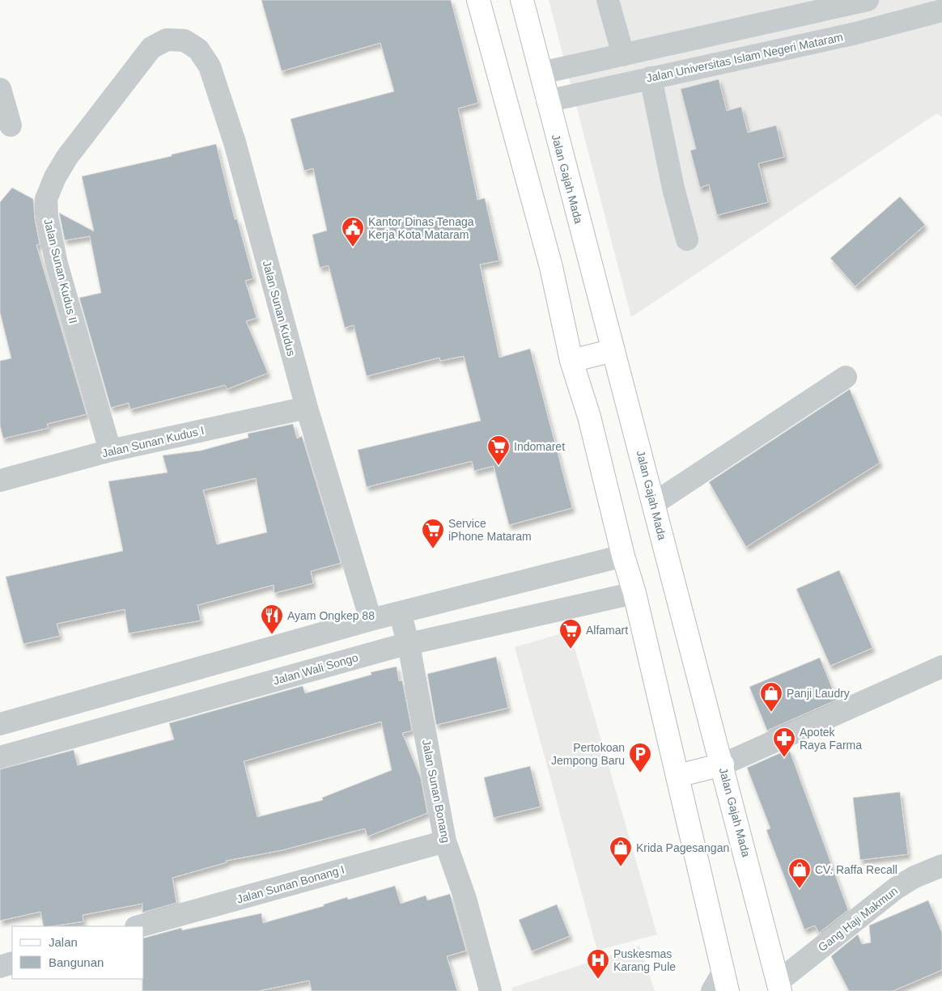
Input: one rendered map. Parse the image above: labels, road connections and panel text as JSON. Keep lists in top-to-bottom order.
{
  "streets": {
    "main road": ["Jalan Gajah Mada"],
    "street": [
      "Jalan Universitas Islam Negeri Mataram",
      "Jalan Sunan Kudus II",
      "Jalan Sunan Kudus",
      "Jalan Sunan Kudus I",
      "Jalan Wali Songo",
      "Jalan Sunan Bonang",
      "Jalan Sunan Bonang I",
      "Gang Haji Makmun"
    ]
  },
  "crossings": [
    ["Jalan Universitas Islam Negeri Mataram", "Jalan Gajah Mada"],
    ["Jalan Gajah Mada", "Gang Haji Makmun"],
    ["Jalan Sunan Kudus II", "Jalan Sunan Kudus"],
    ["Jalan Sunan Kudus II", "Jalan Sunan Kudus I"],
    ["Jalan Sunan Kudus", "Jalan Sunan Kudus I"],
    ["Jalan Wali Songo", "Jalan Sunan Bonang"],
    ["Jalan Sunan Bonang", "Jalan Sunan Bonang I"]
  ],
  "places": {
    "public building": ["Kantor Dinas Tenaga Kerja Kota Mataram"],
    "supermarket": ["Indomaret", "Service iPhone Mataram", "Alfamart"],
    "restaurant": ["Ayam Ongkep 88"],
    "shop": ["Panji Laudry", "Krida Pagesangan", "CV. Raffa Recall"],
    "pharmacy": ["Apotek Raya Farma"],
    "parking": ["Pertokoan Jempong Baru"],
    "hospital": ["Puskesmas Karang Pule"]
  },
  "legend": ["Jalan", "Bangunan"]
}
